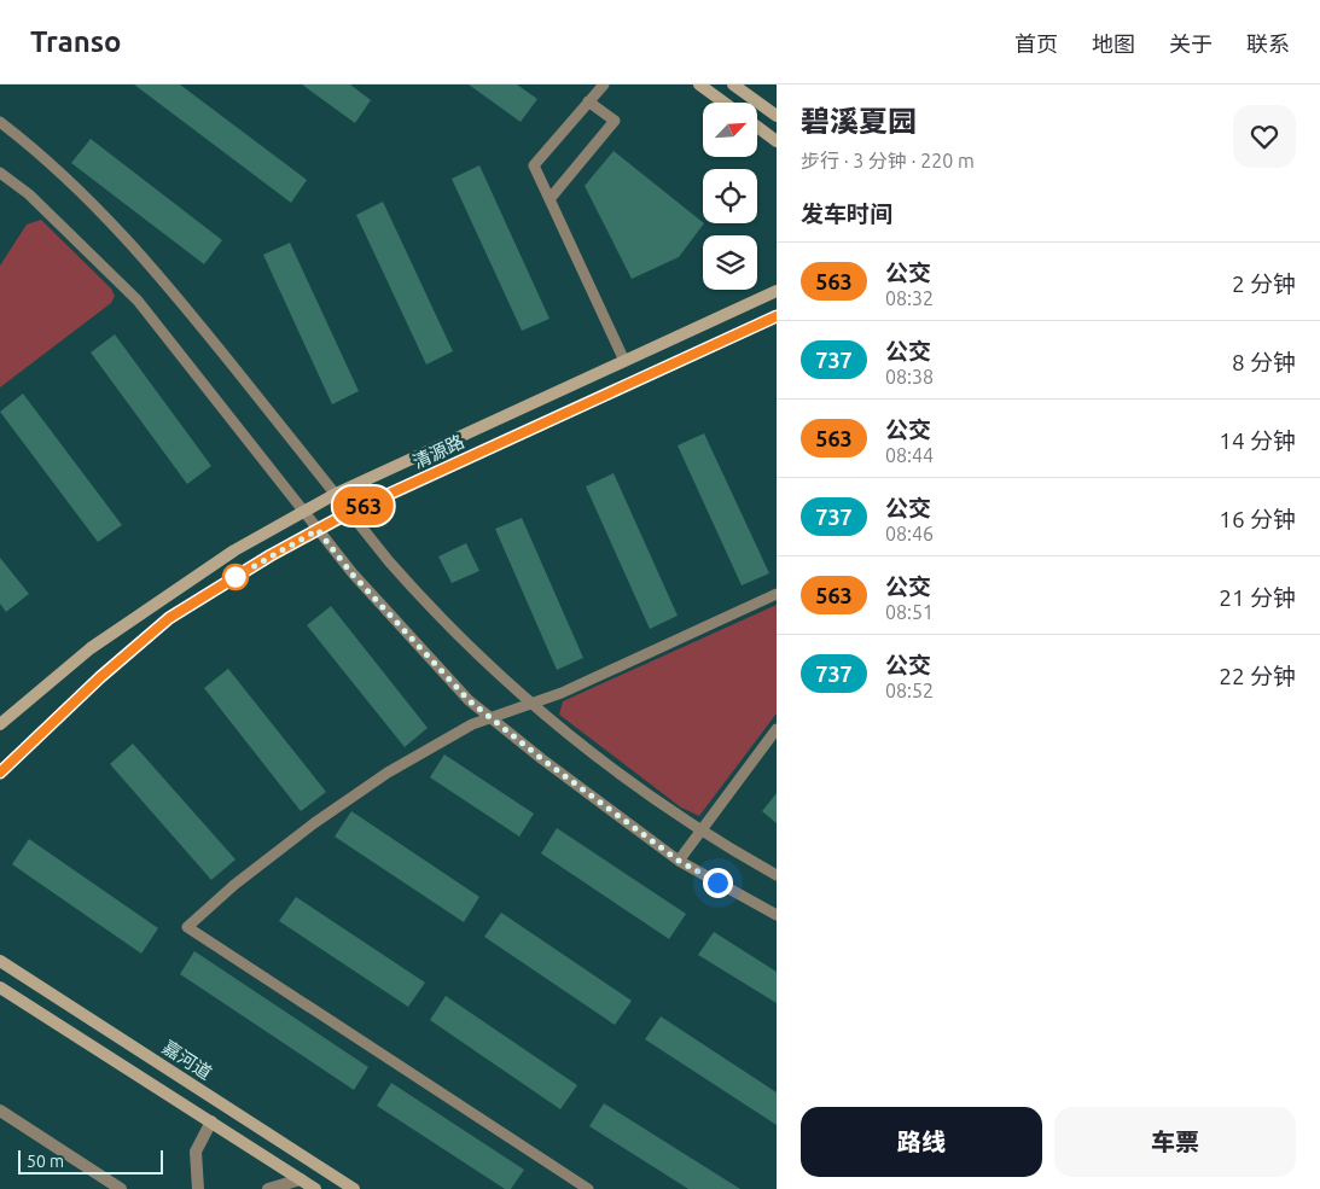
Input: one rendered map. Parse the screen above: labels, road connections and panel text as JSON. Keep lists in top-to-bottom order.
{
  "streets": {
    "street": ["清源路", "嘉河道"]
  },
  "lines": ["bus line 563"],
  "scale_bar": "50 m",
  "north": "top right",
  "page": {
    "header": "Transo",
    "nav": [
      "首页",
      "地图",
      "关于",
      "联系"
    ],
    "on_map": "563",
    "heading": [
      ["碧溪夏园", "步行 · 3 分钟 · 220 m"],
      "发车时间"
    ],
    "list": [
      {
        "mark": "563",
        "name": "公交",
        "note": "08:32",
        "value": "2 分钟"
      },
      {
        "mark": "737",
        "name": "公交",
        "note": "08:38",
        "value": "8 分钟"
      },
      {
        "mark": "563",
        "name": "公交",
        "note": "08:44",
        "value": "14 分钟"
      },
      {
        "mark": "737",
        "name": "公交",
        "note": "08:46",
        "value": "16 分钟"
      },
      {
        "mark": "563",
        "name": "公交",
        "note": "08:51",
        "value": "21 分钟"
      },
      {
        "mark": "737",
        "name": "公交",
        "note": "08:52",
        "value": "22 分钟"
      }
    ],
    "buttons": ["路线", "车票"],
    "scale": "50 m"
  }
}
